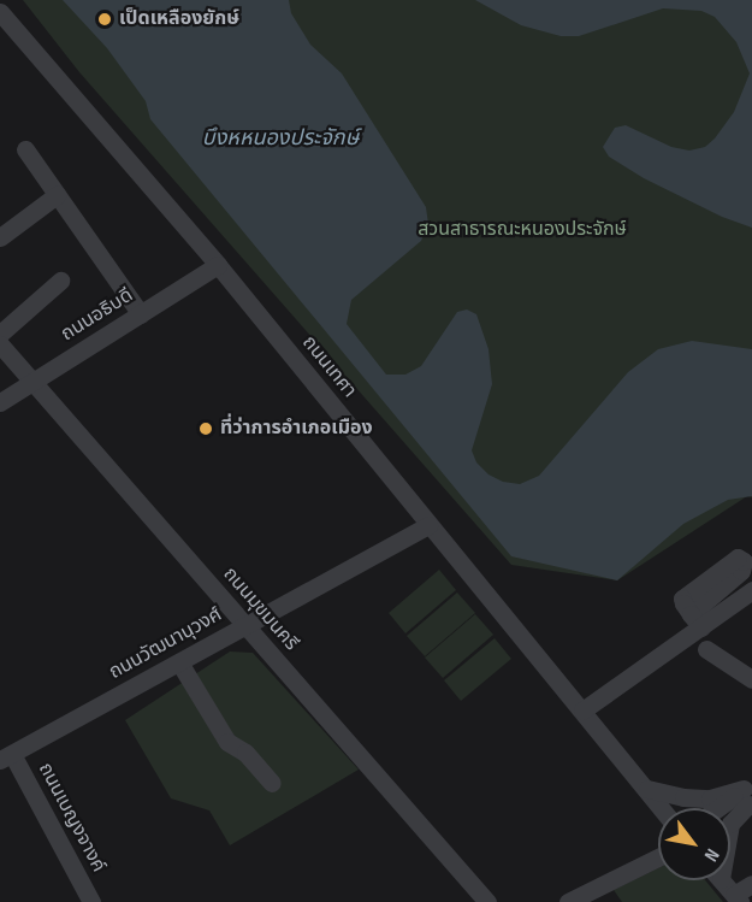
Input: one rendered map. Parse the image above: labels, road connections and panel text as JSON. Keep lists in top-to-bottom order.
{
  "streets": {
    "street": [
      "ถนนอธิบดี",
      "ถนนเทศา",
      "ถนนมุขมนครี",
      "ถนนวัฒนานุวงศ์",
      "ถนนเบญงจางค์"
    ]
  },
  "crossings": [
    ["ถนนอธิบดี", "ถนนเทศา"],
    ["ถนนอธิบดี", "ถนนมุขมนครี"],
    ["ถนนเทศา", "ถนนวัฒนานุวงศ์"],
    ["ถนนมุขมนครี", "ถนนวัฒนานุวงศ์"],
    ["ถนนวัฒนานุวงศ์", "ถนนเบญงจางค์"]
  ],
  "water": ["บึงหหนองประจักษ์"],
  "parks": ["สวนสาธารณะหนองประจักษ์"],
  "places": ["เป็ดเหลืองยักษ์", "ที่ว่าการอำเภอเมือง"],
  "north": "bottom right"
}
